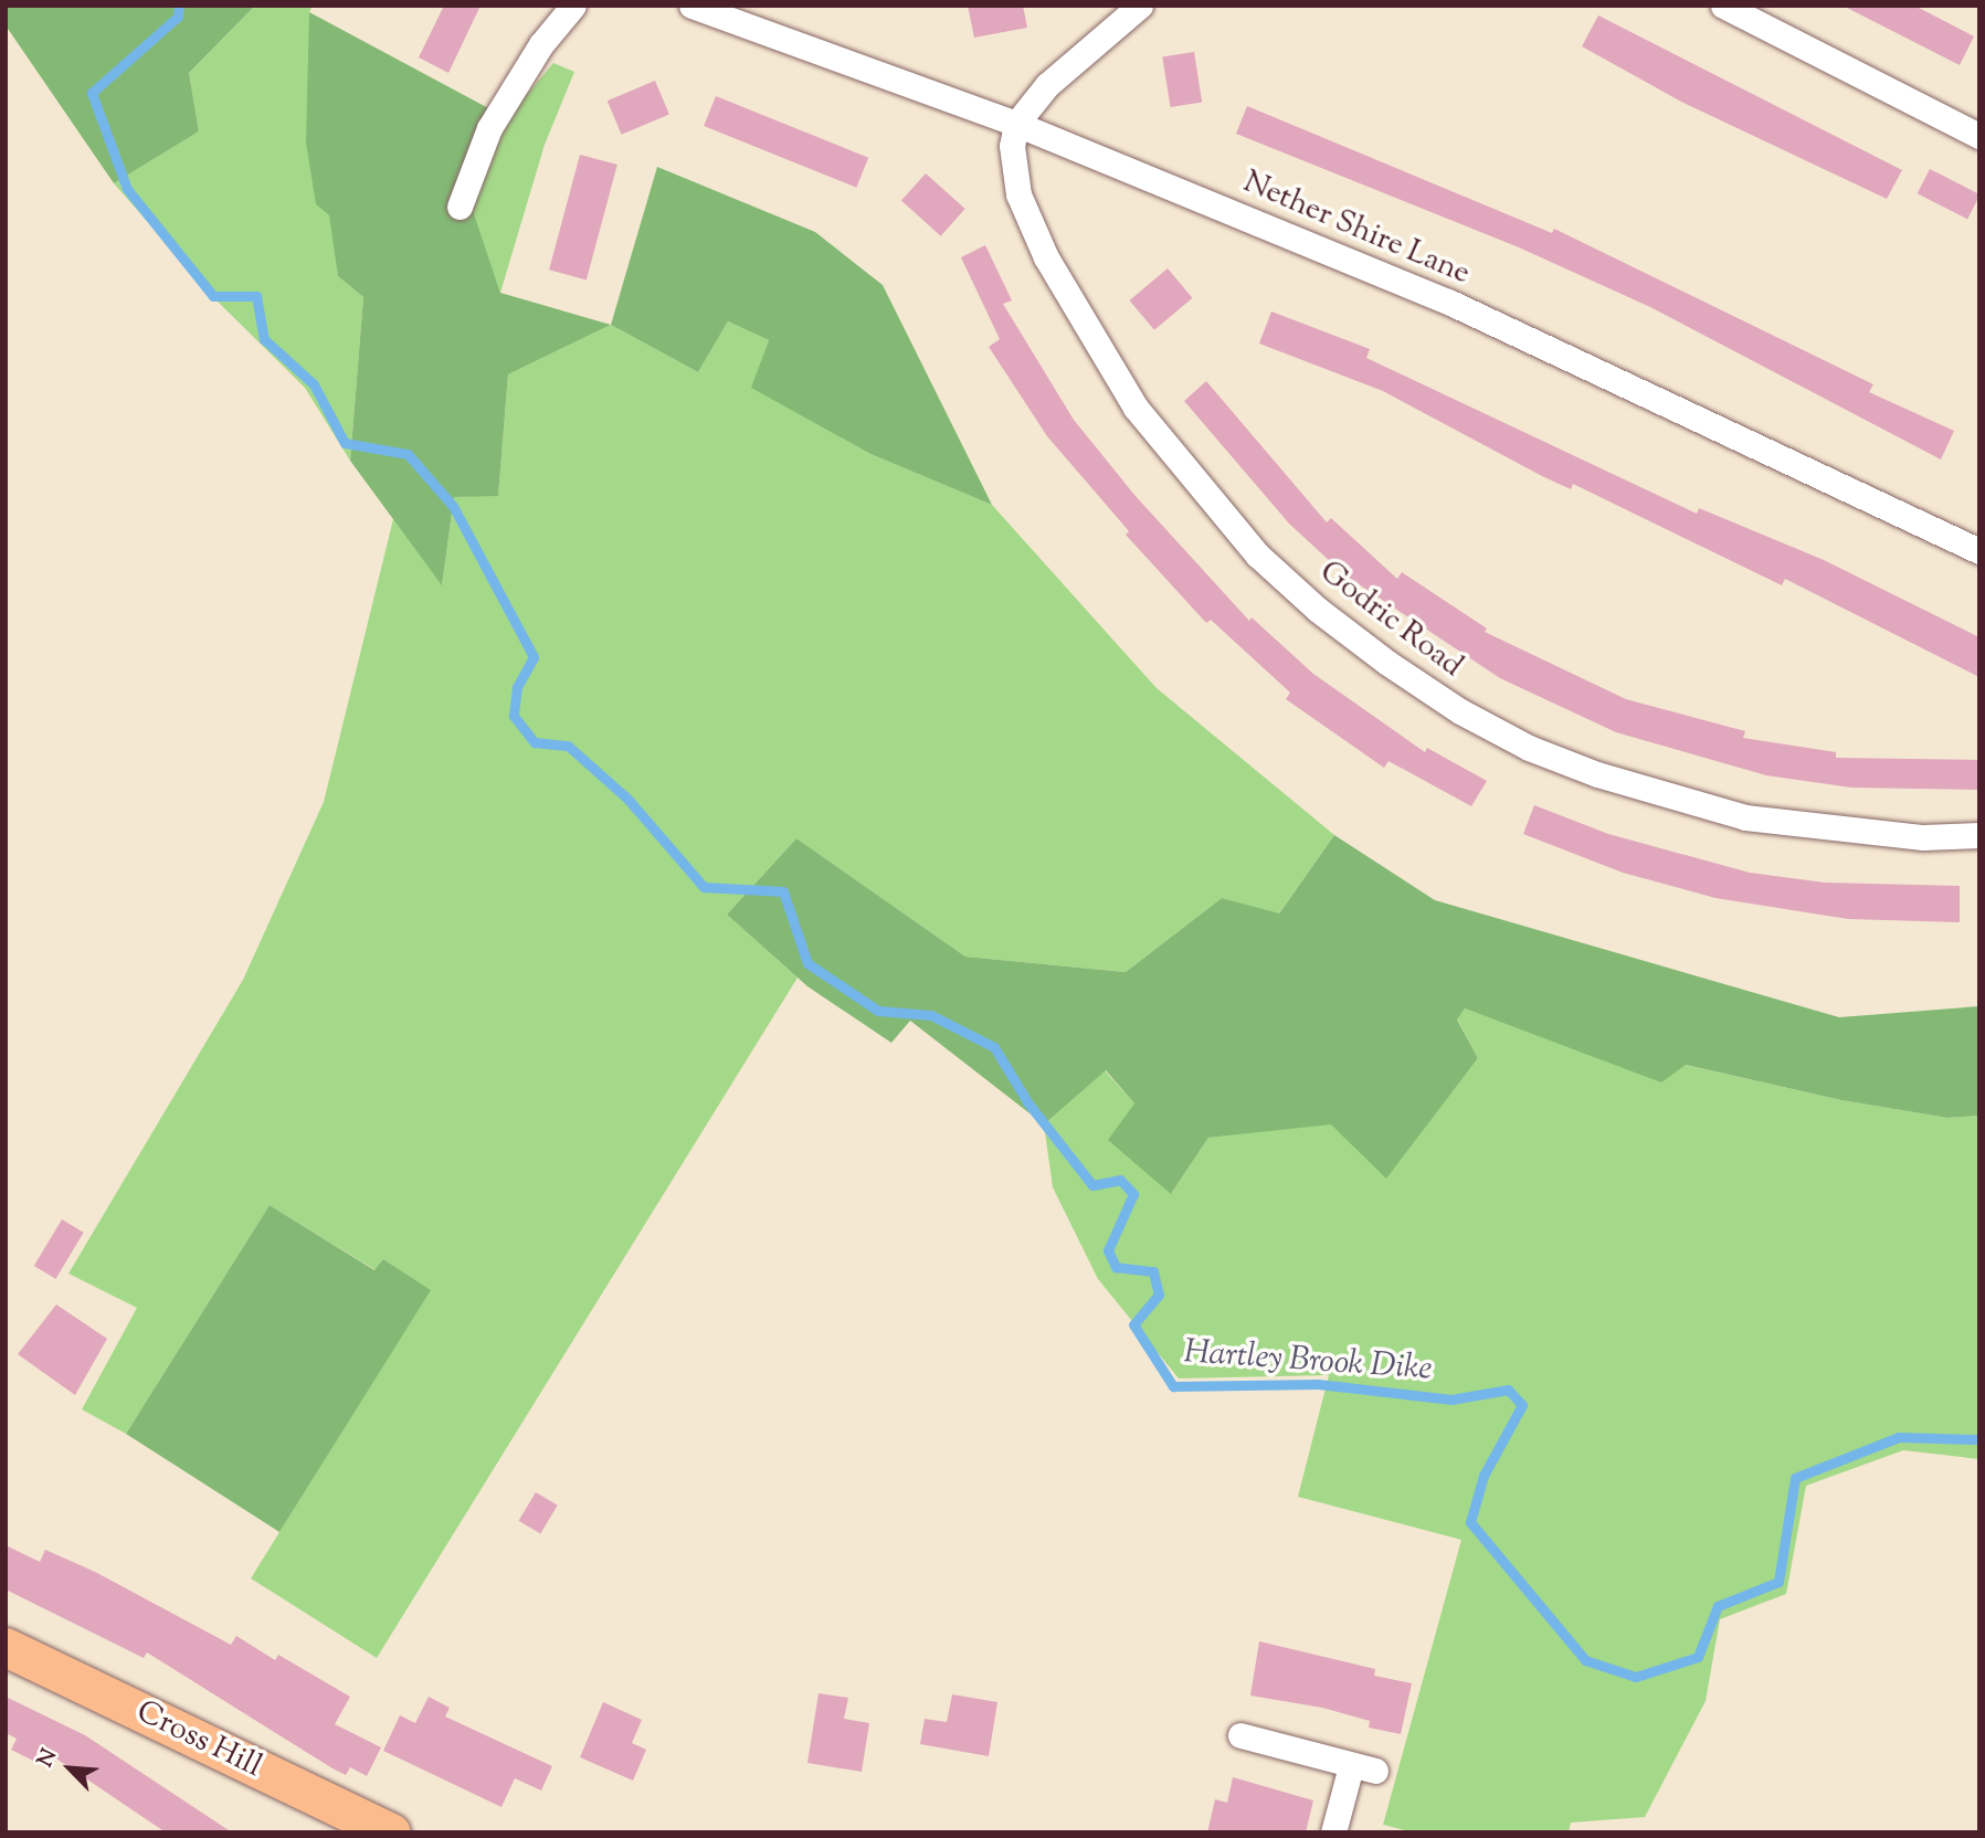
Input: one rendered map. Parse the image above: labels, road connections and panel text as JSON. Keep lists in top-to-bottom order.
{
  "streets": {
    "main road": ["Cross Hill"],
    "street": ["Nether Shire Lane", "Godric Road"]
  },
  "crossings": [
    ["Nether Shire Lane", "Godric Road"]
  ],
  "water": ["Hartley Brook Dike"],
  "north": "top left"
}
